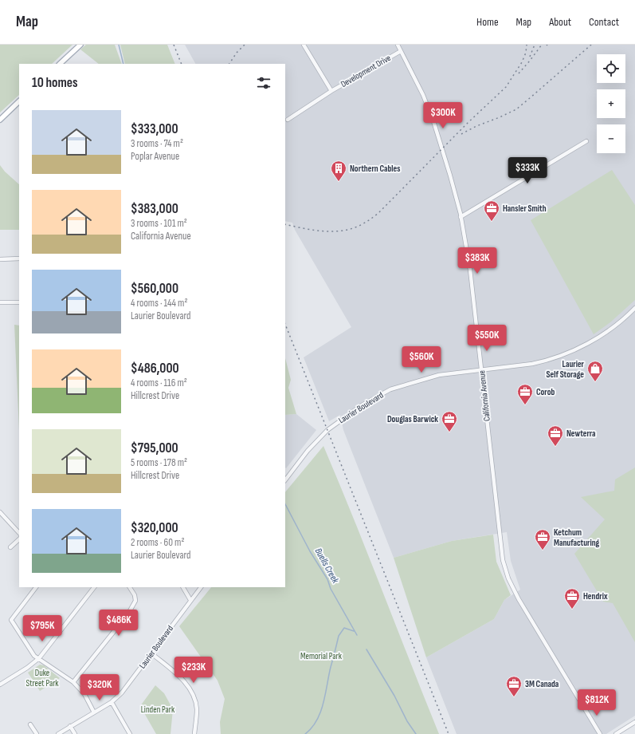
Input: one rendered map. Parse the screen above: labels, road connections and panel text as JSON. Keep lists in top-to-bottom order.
{
  "streets": {
    "street": ["Development Drive", "California Avenue", "Laurier Boulevard"]
  },
  "crossings": [
    ["Development Drive", "California Avenue"],
    ["California Avenue", "Laurier Boulevard"]
  ],
  "water": ["Buells Creek"],
  "parks": ["Memorial Park", "Duke Street Park", "Linden Park"],
  "places": {
    "building": ["Northern Cables"],
    "office": [
      "Hansler Smith",
      "Corob",
      "Douglas Barwick",
      "Newterra",
      "Ketchum Manufacturing",
      "Hendrix",
      "3M Canada"
    ],
    "shop": ["Laurier Self Storage"]
  },
  "page": {
    "header": "Map",
    "nav": [
      "Home",
      "Map",
      "About",
      "Contact"
    ],
    "map_buttons": ["+", "−"],
    "heading": "10 homes",
    "price": [
      "$300K",
      "$333K",
      "$383K",
      "$550K",
      "$560K",
      "$486K",
      "$795K",
      "$233K",
      "$320K",
      "$812K"
    ],
    "list": [
      {
        "name": "$333,000",
        "note": "3 rooms · 74 m² · Poplar Avenue"
      },
      {
        "name": "$383,000",
        "note": "3 rooms · 101 m² · California Avenue"
      },
      {
        "name": "$560,000",
        "note": "4 rooms · 144 m² · Laurier Boulevard"
      },
      {
        "name": "$486,000",
        "note": "4 rooms · 116 m² · Hillcrest Drive"
      },
      {
        "name": "$795,000",
        "note": "5 rooms · 178 m² · Hillcrest Drive"
      },
      {
        "name": "$320,000",
        "note": "2 rooms · 60 m² · Laurier Boulevard"
      }
    ]
  }
}
